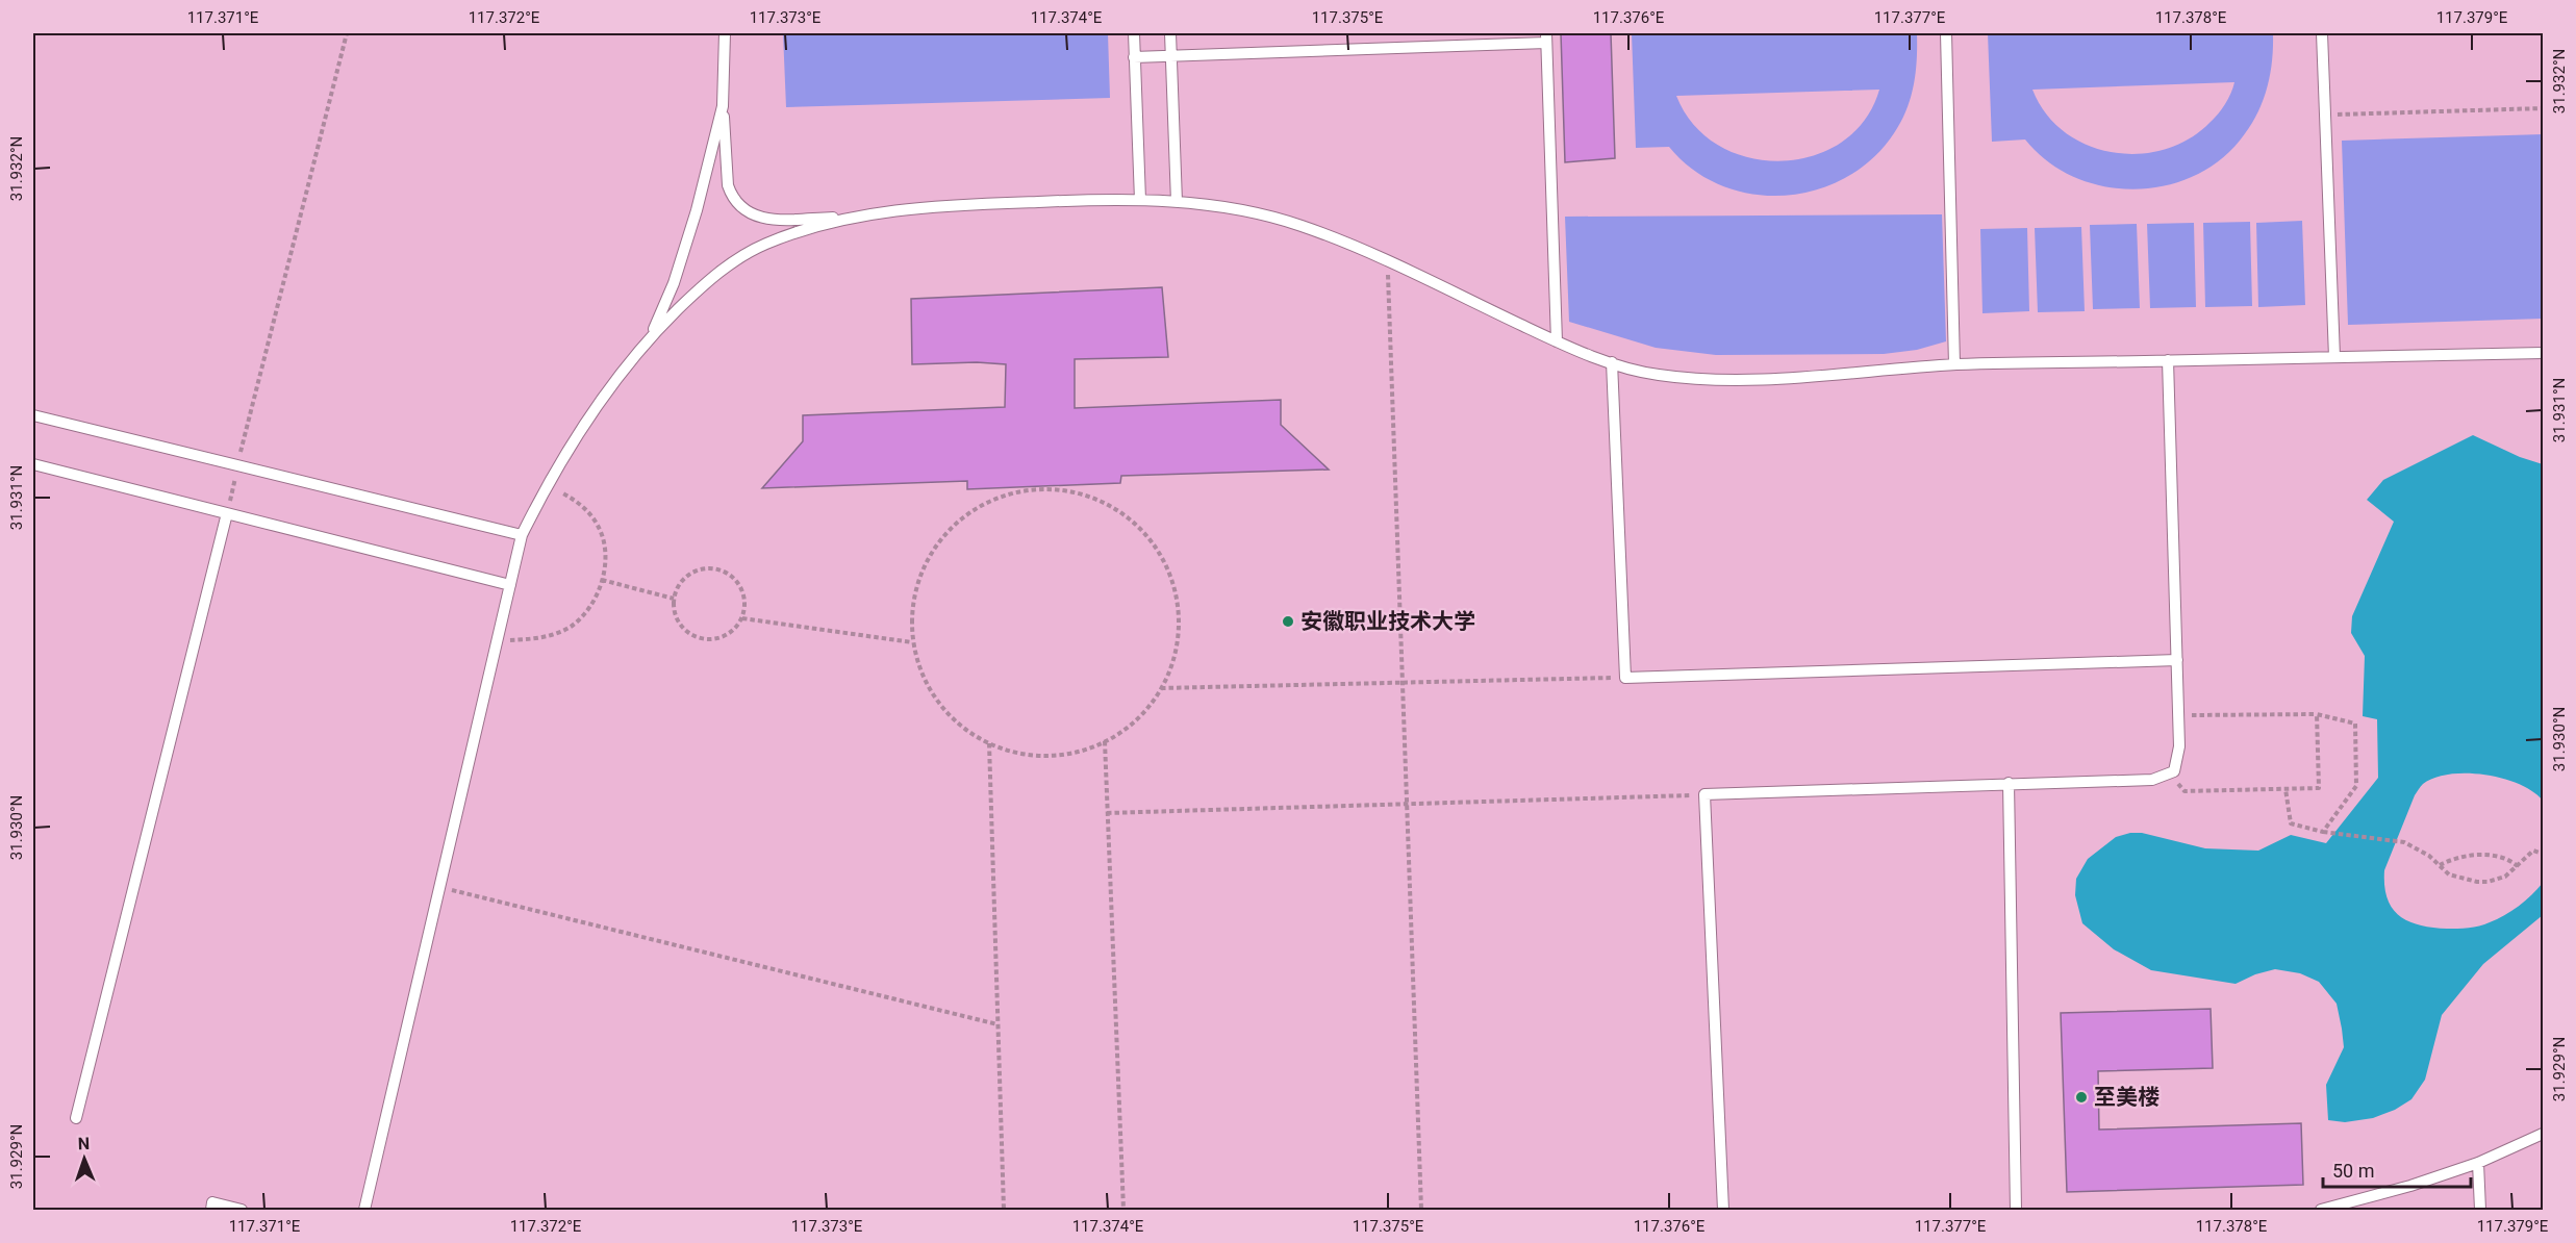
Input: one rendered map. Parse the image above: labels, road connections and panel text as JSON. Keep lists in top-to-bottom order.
{
  "places": ["安徽职业技术大学", "至美楼"],
  "scale_bar": "50 m",
  "north": "top",
  "coordinates": [
    "117.371°E",
    "117.372°E",
    "117.373°E",
    "117.374°E",
    "117.375°E",
    "117.376°E",
    "117.377°E",
    "117.378°E",
    "117.379°E",
    "31.932°N",
    "31.931°N",
    "31.930°N",
    "31.929°N"
  ]
}
